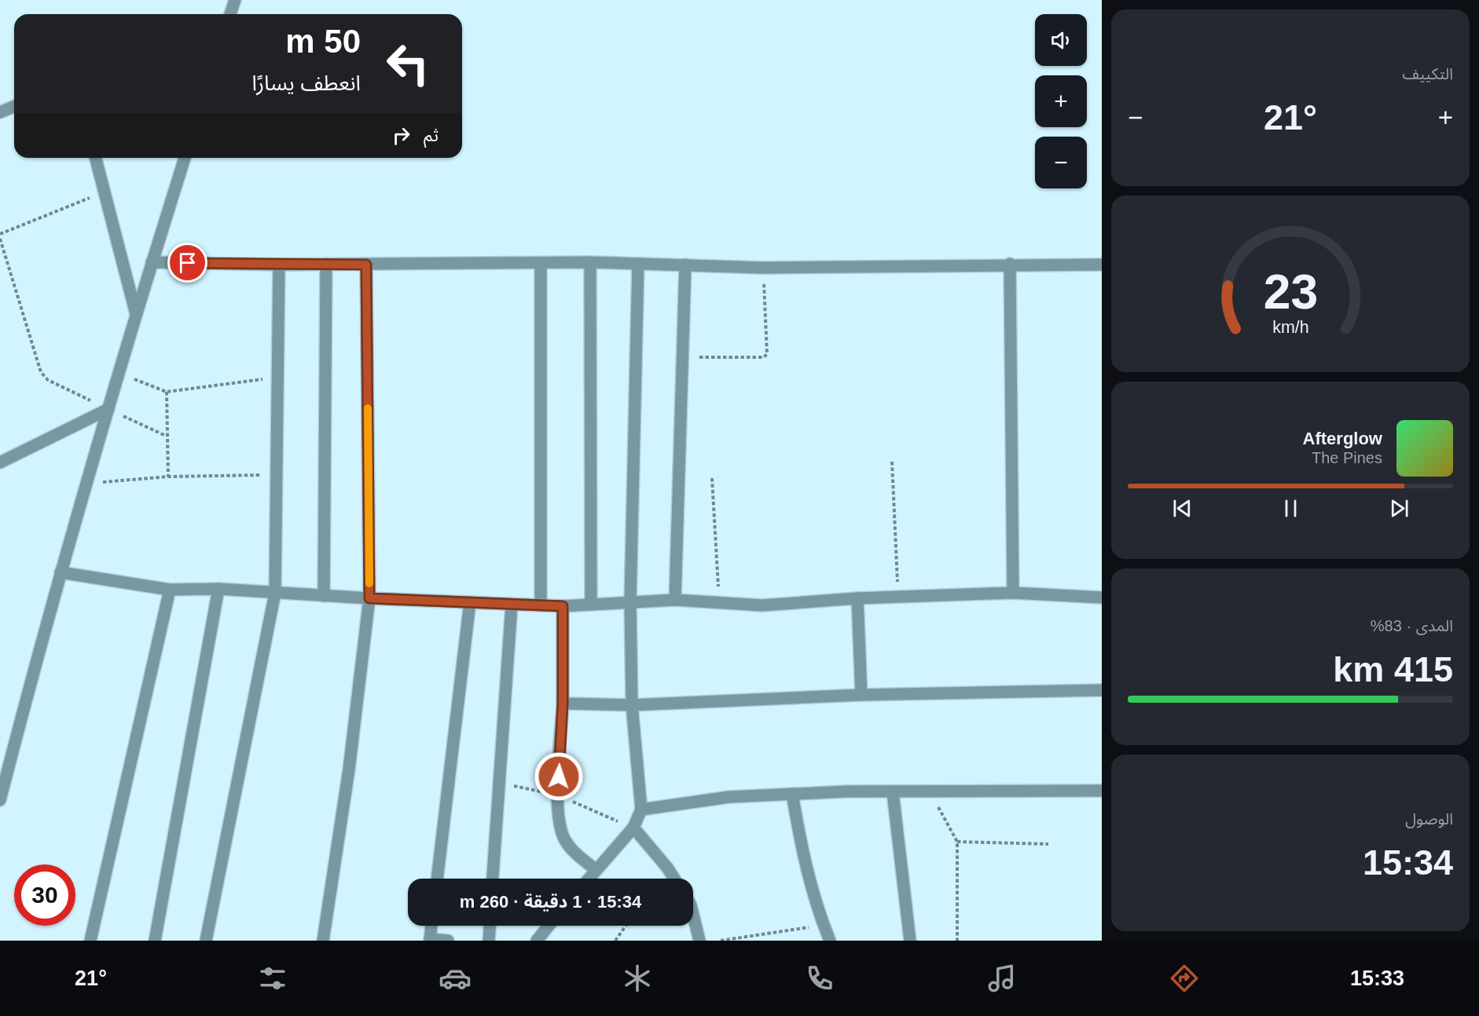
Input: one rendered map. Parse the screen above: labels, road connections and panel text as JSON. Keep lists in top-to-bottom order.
{
  "page": {
    "tile": [
      "التكييف",
      ["المدى · 83%", "415 km"],
      ["الوصول", "15:34"]
    ],
    "map_buttons": ["+", "−"],
    "turn": ["50 m", "انعطف يسارًا"],
    "heat": ["−", "21°", "+"],
    "then": "ثم",
    "song": ["Afterglow", "The Pines"],
    "limit": "30",
    "trip": "15:34 · 1 دقيقة · 260 m",
    "tabs": ["15:33", "21°"],
    "gauge": ["23", "km/h"]
  }
}
